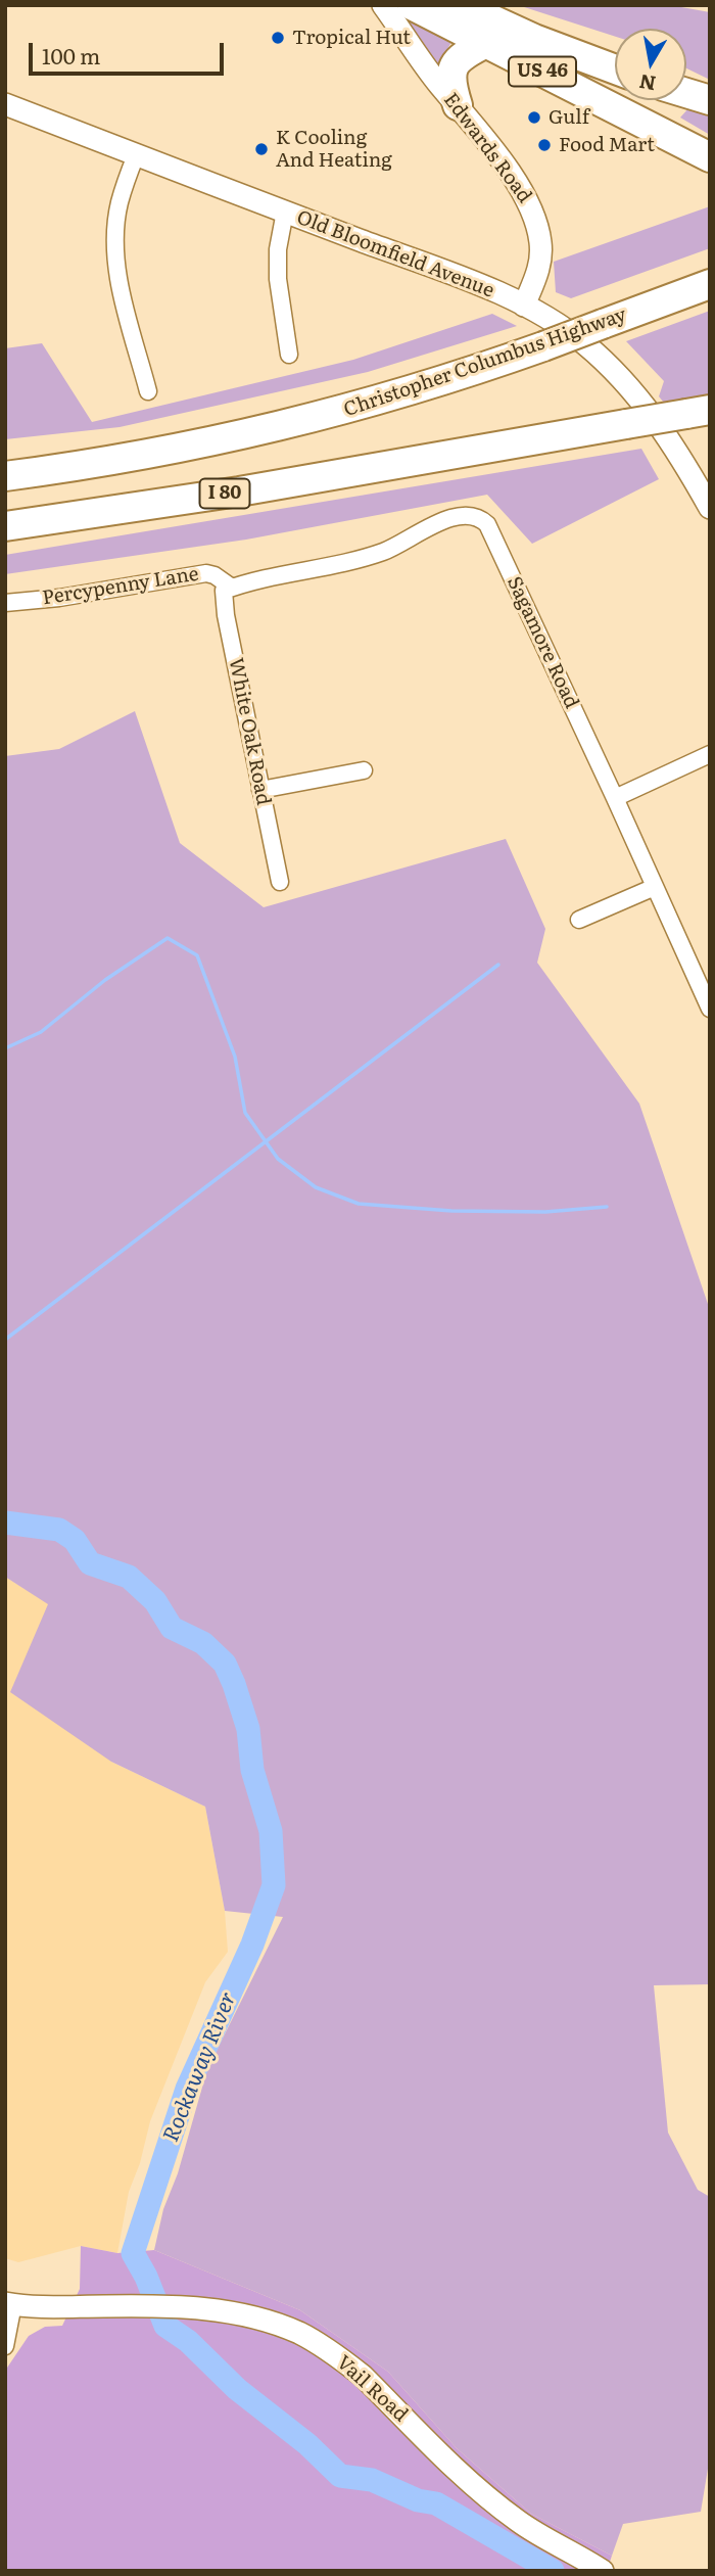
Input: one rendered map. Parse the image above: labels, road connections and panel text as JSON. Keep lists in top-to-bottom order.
{
  "streets": {
    "highway": ["US 46", "Christopher Columbus Highway", "I 80"],
    "street": [
      "Edwards Road",
      "Old Bloomfield Avenue",
      "Percypenny Lane",
      "Sagamore Road",
      "White Oak Road",
      "Vail Road"
    ]
  },
  "crossings": [
    ["Edwards Road", "Old Bloomfield Avenue"],
    ["Percypenny Lane", "Sagamore Road"],
    ["Percypenny Lane", "White Oak Road"],
    ["Sagamore Road", "White Oak Road"]
  ],
  "water": ["Rockaway River"],
  "places": [
    "Tropical Hut",
    "Gulf",
    "Food Mart",
    "K Cooling And Heating"
  ],
  "scale_bar": "100 m",
  "north": "bottom"
}
